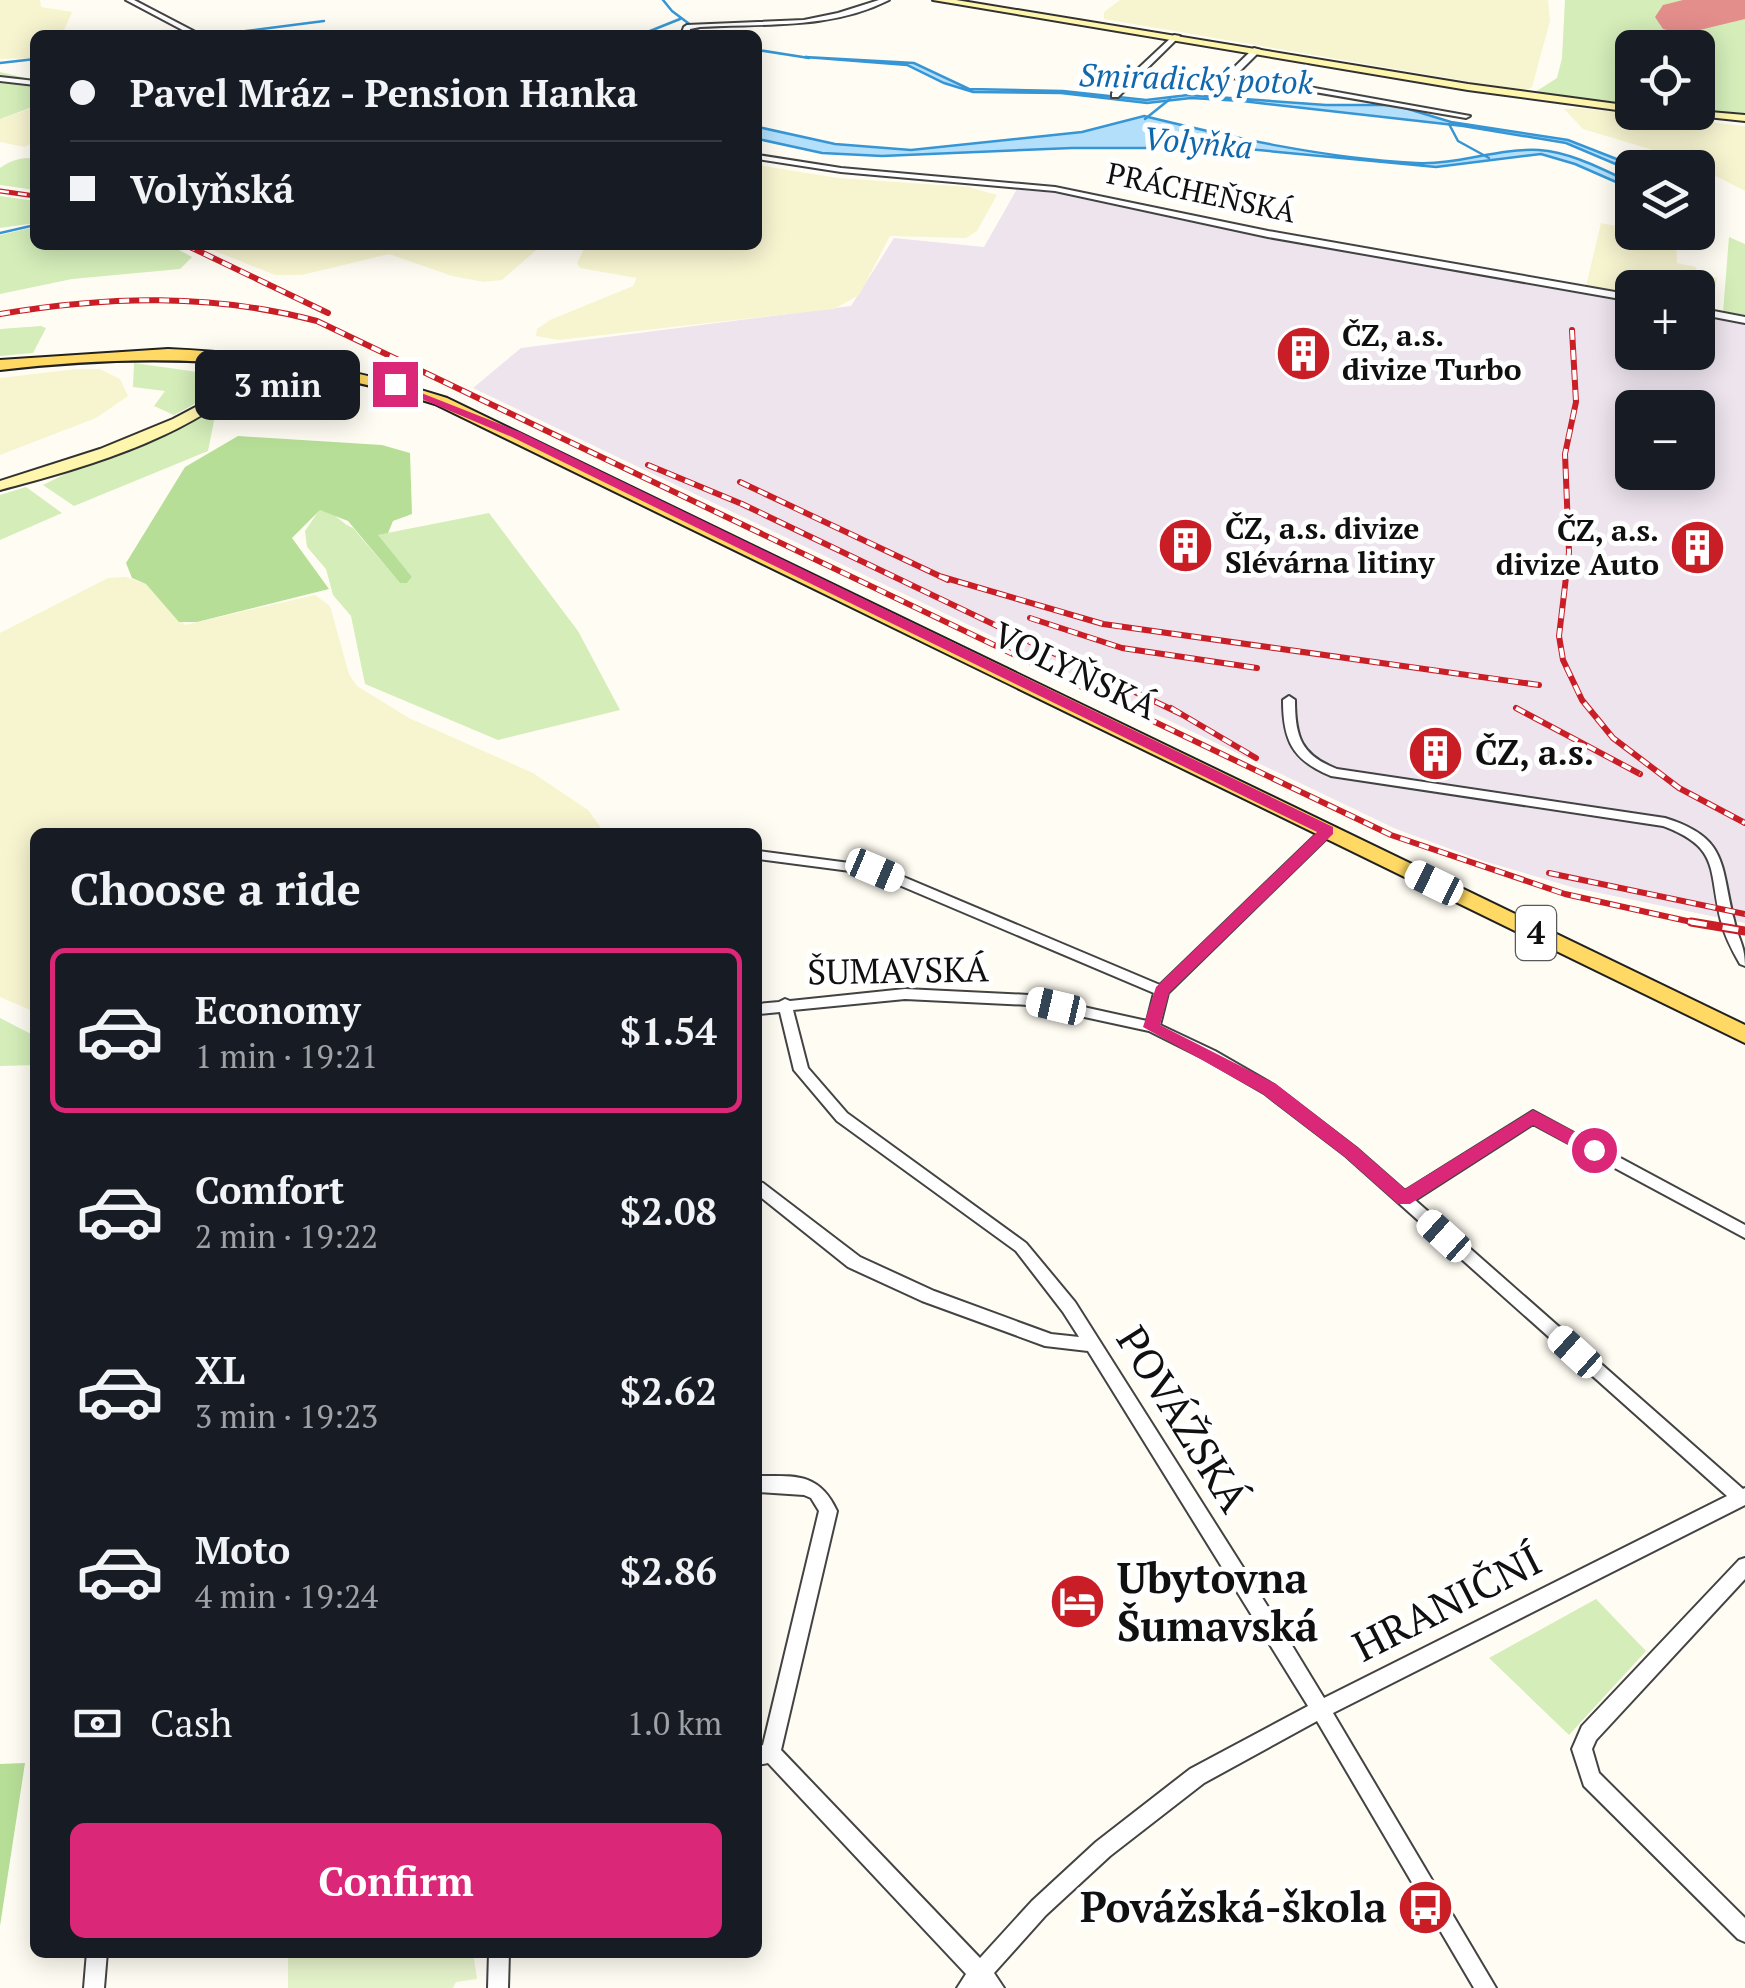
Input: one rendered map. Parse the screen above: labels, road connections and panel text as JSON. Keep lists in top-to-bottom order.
{
  "streets": {
    "main road": ["VOLYŇSKÁ", "4"],
    "street": [
      "PRÁCHEŇSKÁ",
      "ŠUMAVSKÁ",
      "POVÁŽSKÁ",
      "HRANIČNÍ"
    ]
  },
  "crossings": [
    ["VOLYŇSKÁ", "4"],
    ["ŠUMAVSKÁ", "POVÁŽSKÁ"],
    ["ŠUMAVSKÁ", "HRANIČNÍ"],
    ["POVÁŽSKÁ", "HRANIČNÍ"]
  ],
  "water": ["Smiradický potok", "Volyňka"],
  "places": {
    "building": [
      "ČZ, a.s. divize Turbo",
      "ČZ, a.s. divize Slévárna litiny",
      "ČZ, a.s. divize Auto",
      "ČZ, a.s."
    ],
    "hotel": ["Ubytovna Šumavská"],
    "bus stop": ["Povážská-škola"]
  },
  "page": {
    "map_buttons": ["+", "−"],
    "banner": ["Pavel Mráz - Pension Hanka", "Volyňská"],
    "bubble": "3 min",
    "heading": "Choose a ride",
    "list": [
      {
        "name": "Economy",
        "note": "1 min · 19:21",
        "value": "$1.54"
      },
      {
        "name": "Comfort",
        "note": "2 min · 19:22",
        "value": "$2.08"
      },
      {
        "name": "XL",
        "note": "3 min · 19:23",
        "value": "$2.62"
      },
      {
        "name": "Moto",
        "note": "4 min · 19:24",
        "value": "$2.86"
      }
    ],
    "pay": ["Cash", "1.0 km"],
    "buttons": "Confirm"
  }
}
